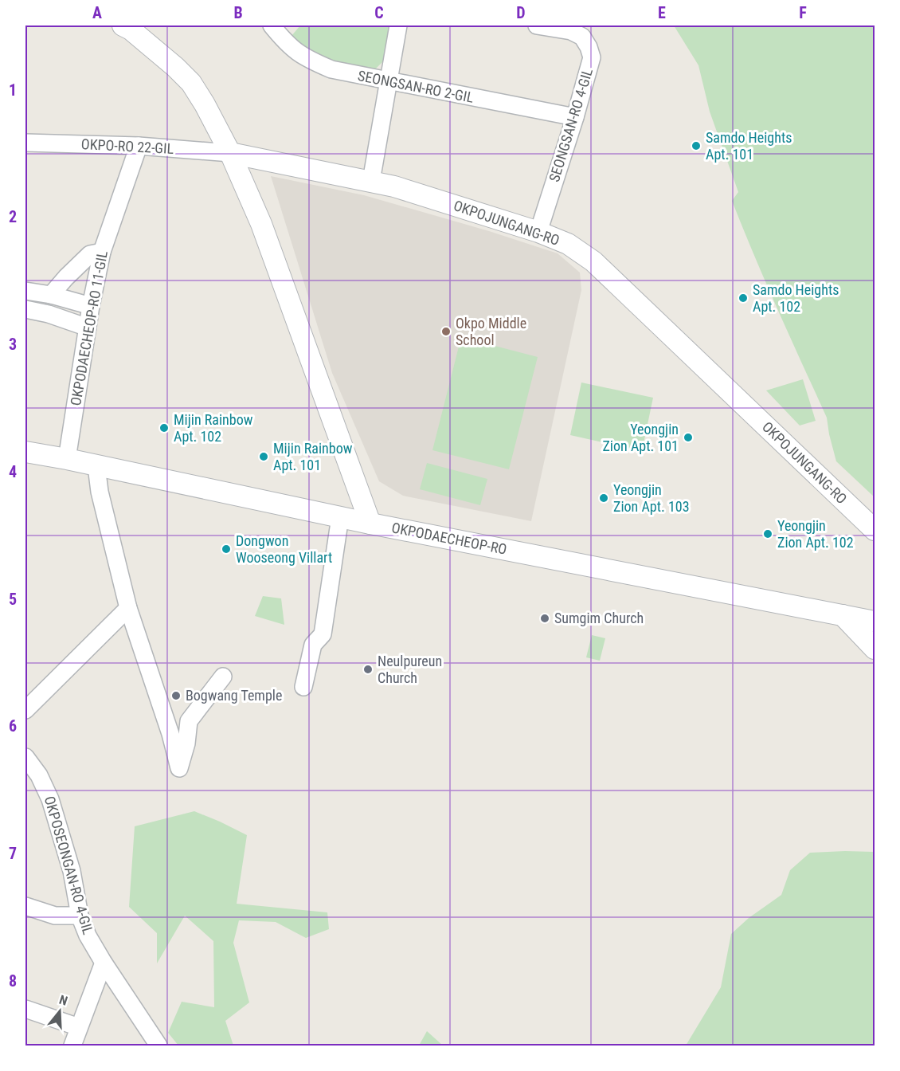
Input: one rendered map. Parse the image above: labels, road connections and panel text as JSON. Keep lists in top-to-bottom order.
{
  "streets": {
    "street": [
      "SEONGSAN-RO 2-GIL",
      "SEONGSAN-RO 4-GIL",
      "OKPO-RO 22-GIL",
      "OKPOJUNGANG-RO",
      "OKPODAECHEOP-RO 11-GIL",
      "OKPODAECHEOP-RO",
      "OKPOSEONGAN-RO 4-GIL"
    ]
  },
  "crossings": [
    ["SEONGSAN-RO 2-GIL", "SEONGSAN-RO 4-GIL"],
    ["SEONGSAN-RO 4-GIL", "OKPOJUNGANG-RO"],
    ["OKPO-RO 22-GIL", "OKPOJUNGANG-RO"],
    ["OKPO-RO 22-GIL", "OKPODAECHEOP-RO 11-GIL"],
    ["OKPODAECHEOP-RO 11-GIL", "OKPODAECHEOP-RO"]
  ],
  "places": [
    "Samdo Heights Apt. 101",
    "Samdo Heights Apt. 102",
    "Okpo Middle School",
    "Mijin Rainbow Apt. 102",
    "Yeongjin Zion Apt. 101",
    "Mijin Rainbow Apt. 101",
    "Yeongjin Zion Apt. 103",
    "Yeongjin Zion Apt. 102",
    "Dongwon Wooseong Villart",
    "Sumgim Church",
    "Neulpureun Church",
    "Bogwang Temple"
  ],
  "north": "top",
  "grid": {
    "columns": [
      "A",
      "B",
      "C",
      "D",
      "E",
      "F"
    ],
    "rows": [
      "1",
      "2",
      "3",
      "4",
      "5",
      "6",
      "7",
      "8"
    ]
  }
}
